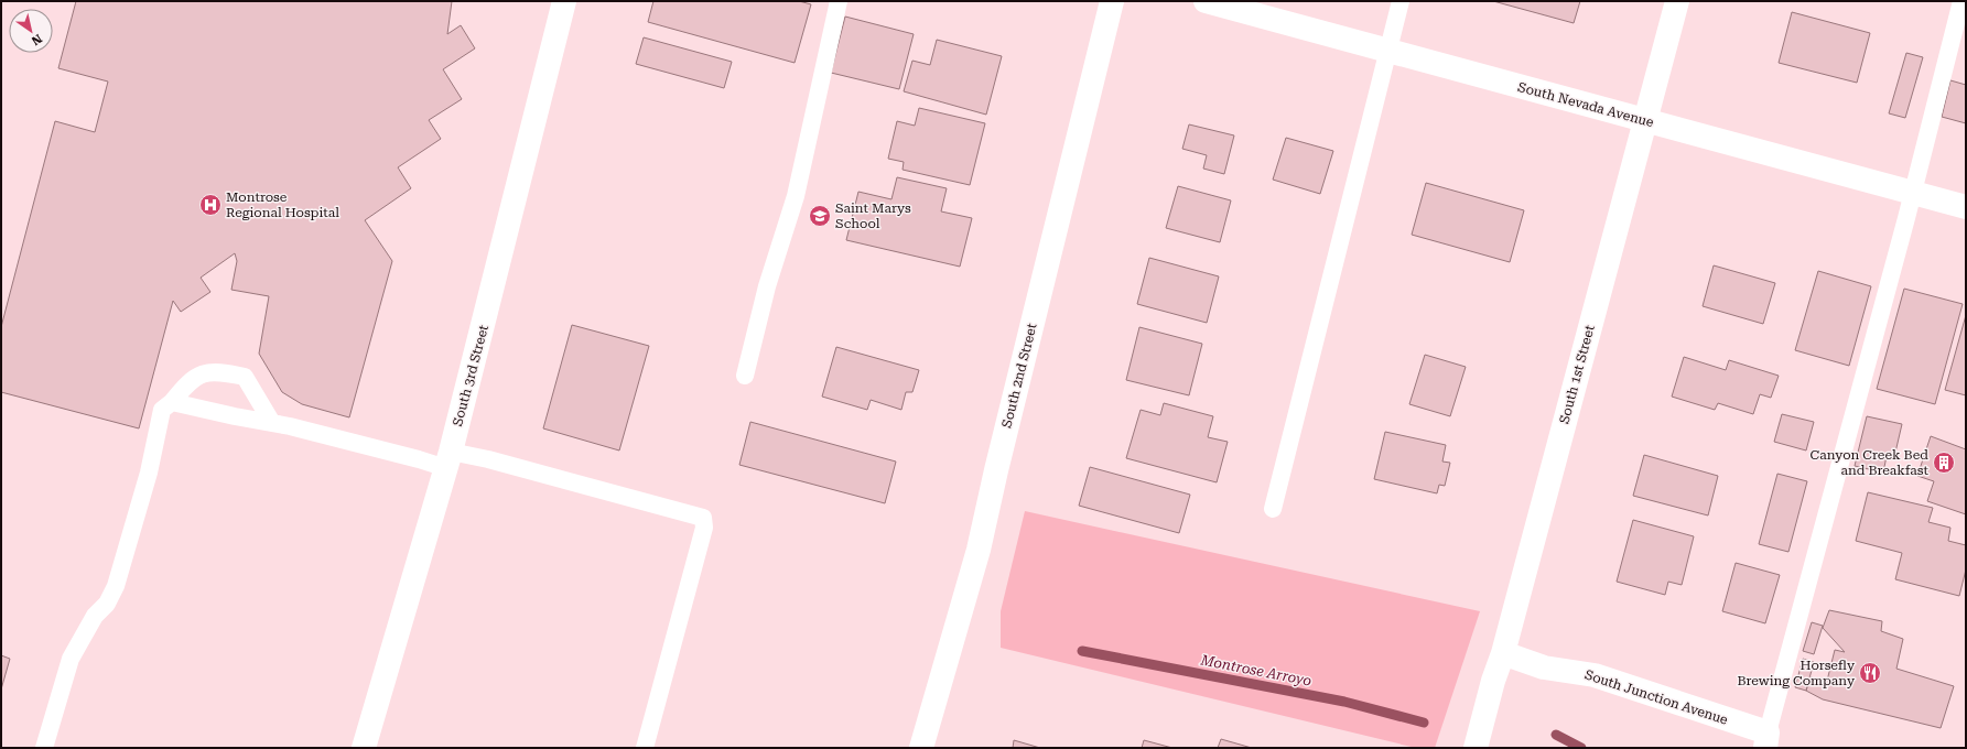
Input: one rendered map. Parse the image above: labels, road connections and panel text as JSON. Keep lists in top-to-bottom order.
{
  "streets": {
    "street": [
      "South Nevada Avenue",
      "South 1st Street",
      "South 3rd Street",
      "South 2nd Street",
      "South Junction Avenue"
    ]
  },
  "crossings": [
    ["South Nevada Avenue", "South 1st Street"],
    ["South 1st Street", "South Junction Avenue"]
  ],
  "water": ["Montrose Arroyo"],
  "places": {
    "hospital": ["Montrose Regional Hospital"],
    "school or university": ["Saint Marys School"],
    "building": ["Canyon Creek Bed and Breakfast"],
    "restaurant": ["Horsefly Brewing Company"]
  },
  "north": "bottom right"
}
